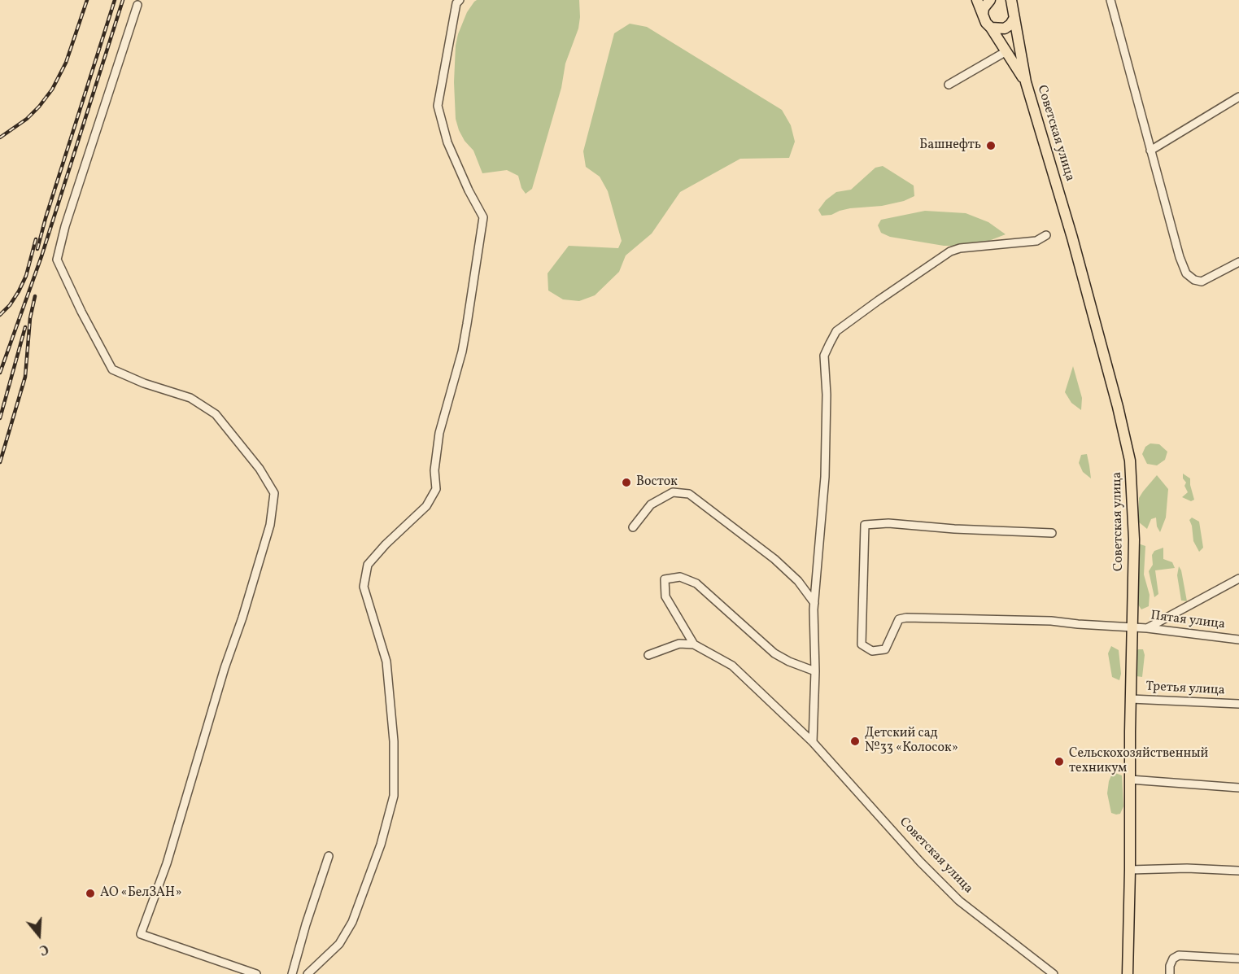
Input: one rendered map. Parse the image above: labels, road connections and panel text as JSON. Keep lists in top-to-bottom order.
{
  "streets": {
    "main road": ["Советская улица"],
    "street": ["Пятая улица", "Третья улица"]
  },
  "crossings": [
    ["Советская улица", "Пятая улица"],
    ["Советская улица", "Третья улица"]
  ],
  "places": [
    "Башнефть",
    "Восток",
    "Детский сад №33 «Колосок»",
    "Сельскохозяйственный техникум",
    "АО «БелЗАН»"
  ],
  "north": "bottom"
}
